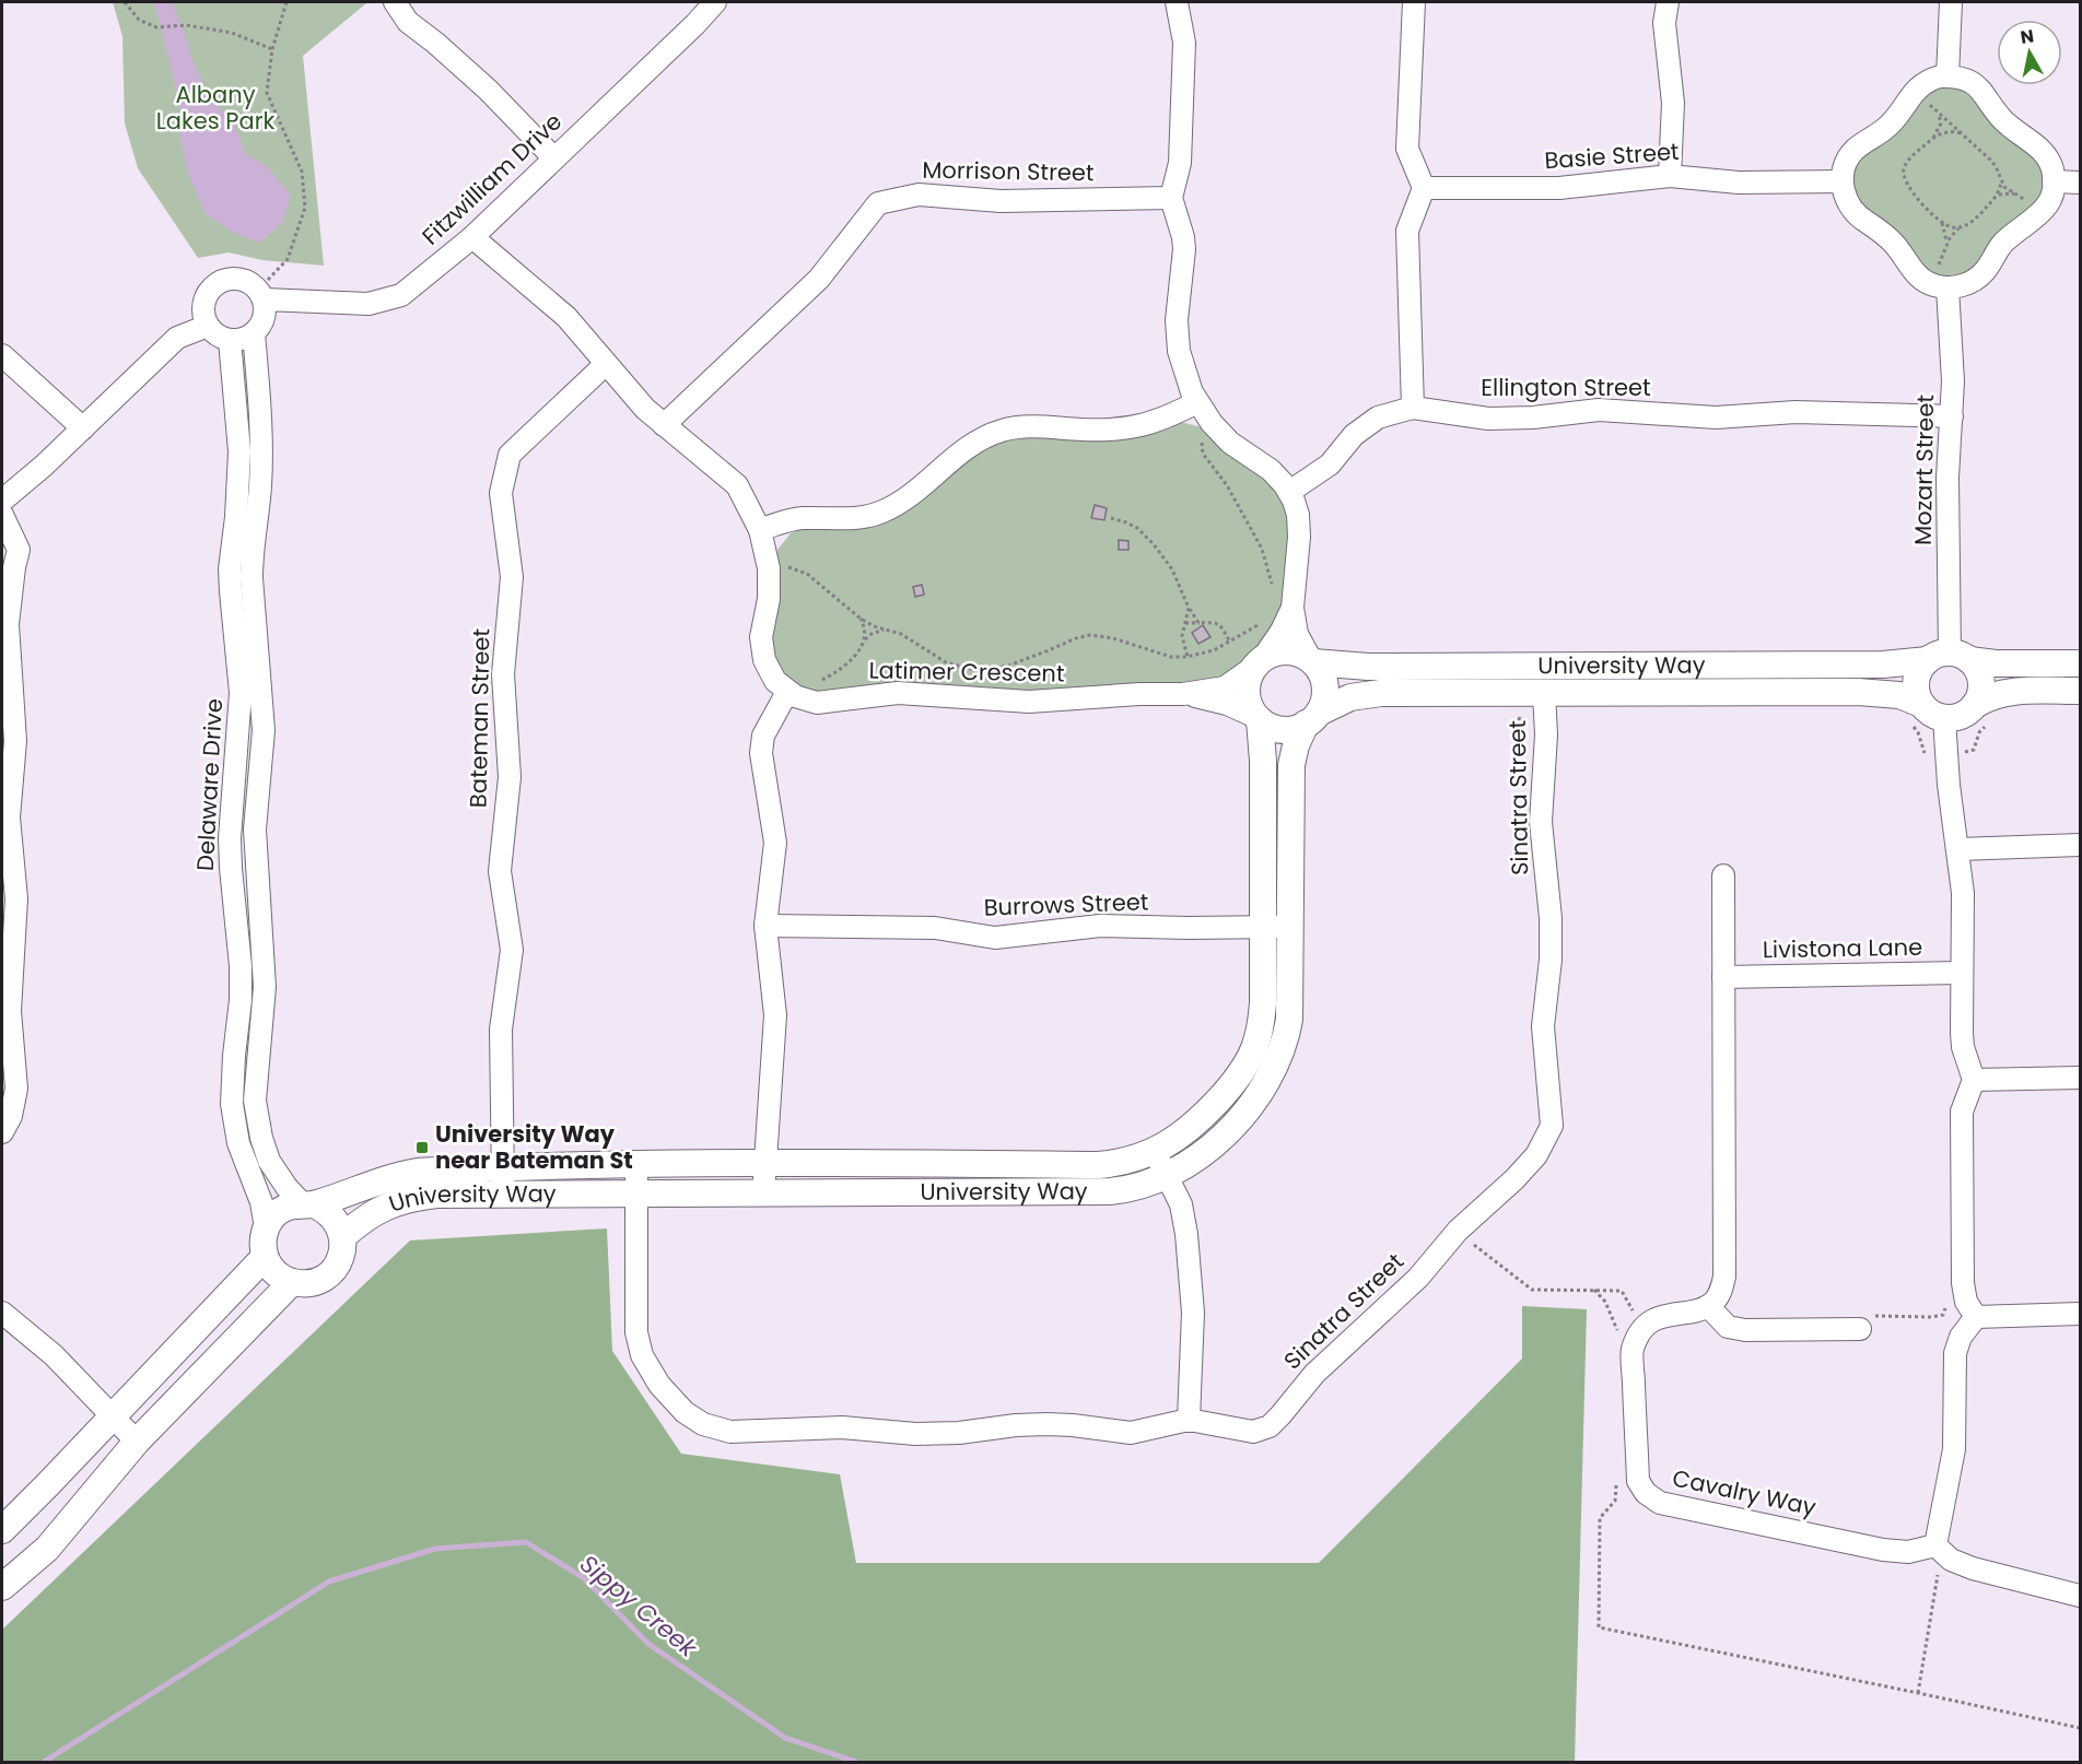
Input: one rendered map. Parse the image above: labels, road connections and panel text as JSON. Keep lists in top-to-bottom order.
{
  "streets": {
    "street": [
      "Basie Street",
      "Morrison Street",
      "Fitzwilliam Drive",
      "Ellington Street",
      "Mozart Street",
      "University Way",
      "Latimer Crescent",
      "Bateman Street",
      "Delaware Drive",
      "Sinatra Street",
      "Burrows Street",
      "Livistona Lane",
      "Cavalry Way"
    ]
  },
  "crossings": [
    ["Morrison Street", "Latimer Crescent"],
    ["Fitzwilliam Drive", "Latimer Crescent"],
    ["Fitzwilliam Drive", "Delaware Drive"],
    ["Ellington Street", "Mozart Street"],
    ["Mozart Street", "University Way"],
    ["University Way", "Latimer Crescent"],
    ["University Way", "Bateman Street"],
    ["University Way", "Delaware Drive"],
    ["University Way", "Sinatra Street"],
    ["University Way", "Burrows Street"],
    ["Latimer Crescent", "Bateman Street"]
  ],
  "water": ["Sippy Creek"],
  "parks": ["Albany Lakes Park"],
  "places": {
    "transit": ["University Way near Bateman St"]
  },
  "north": "top"
}
